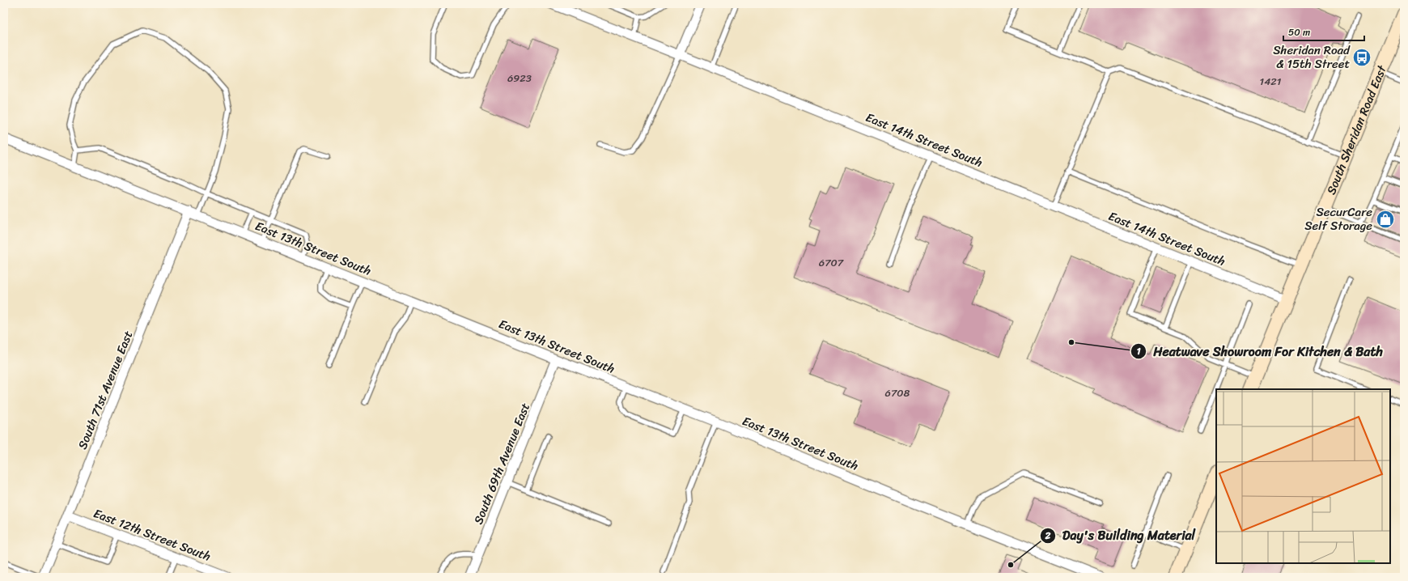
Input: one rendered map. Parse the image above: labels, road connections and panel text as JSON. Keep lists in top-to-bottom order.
{
  "streets": {
    "main road": ["South Sheridan Road East"],
    "street": [
      "East 14th Street South",
      "East 13th Street South",
      "South 71st Avenue East",
      "South 69th Avenue East",
      "East 12th Street South"
    ]
  },
  "crossings": [
    ["South Sheridan Road East", "East 14th Street South"],
    ["East 13th Street South", "South 71st Avenue East"],
    ["East 13th Street South", "South 69th Avenue East"],
    ["South 71st Avenue East", "East 12th Street South"]
  ],
  "places": {
    "bus stop": ["Sheridan Road & 15th Street"],
    "shop": ["SecurCare Self Storage"],
    "other": ["Heatwave Showroom For Kitchen & Bath", "Day's Building Material"]
  },
  "house_numbers": [
    "6923",
    "1421",
    "6707",
    "6708"
  ],
  "scale_bar": "50 m"
}
